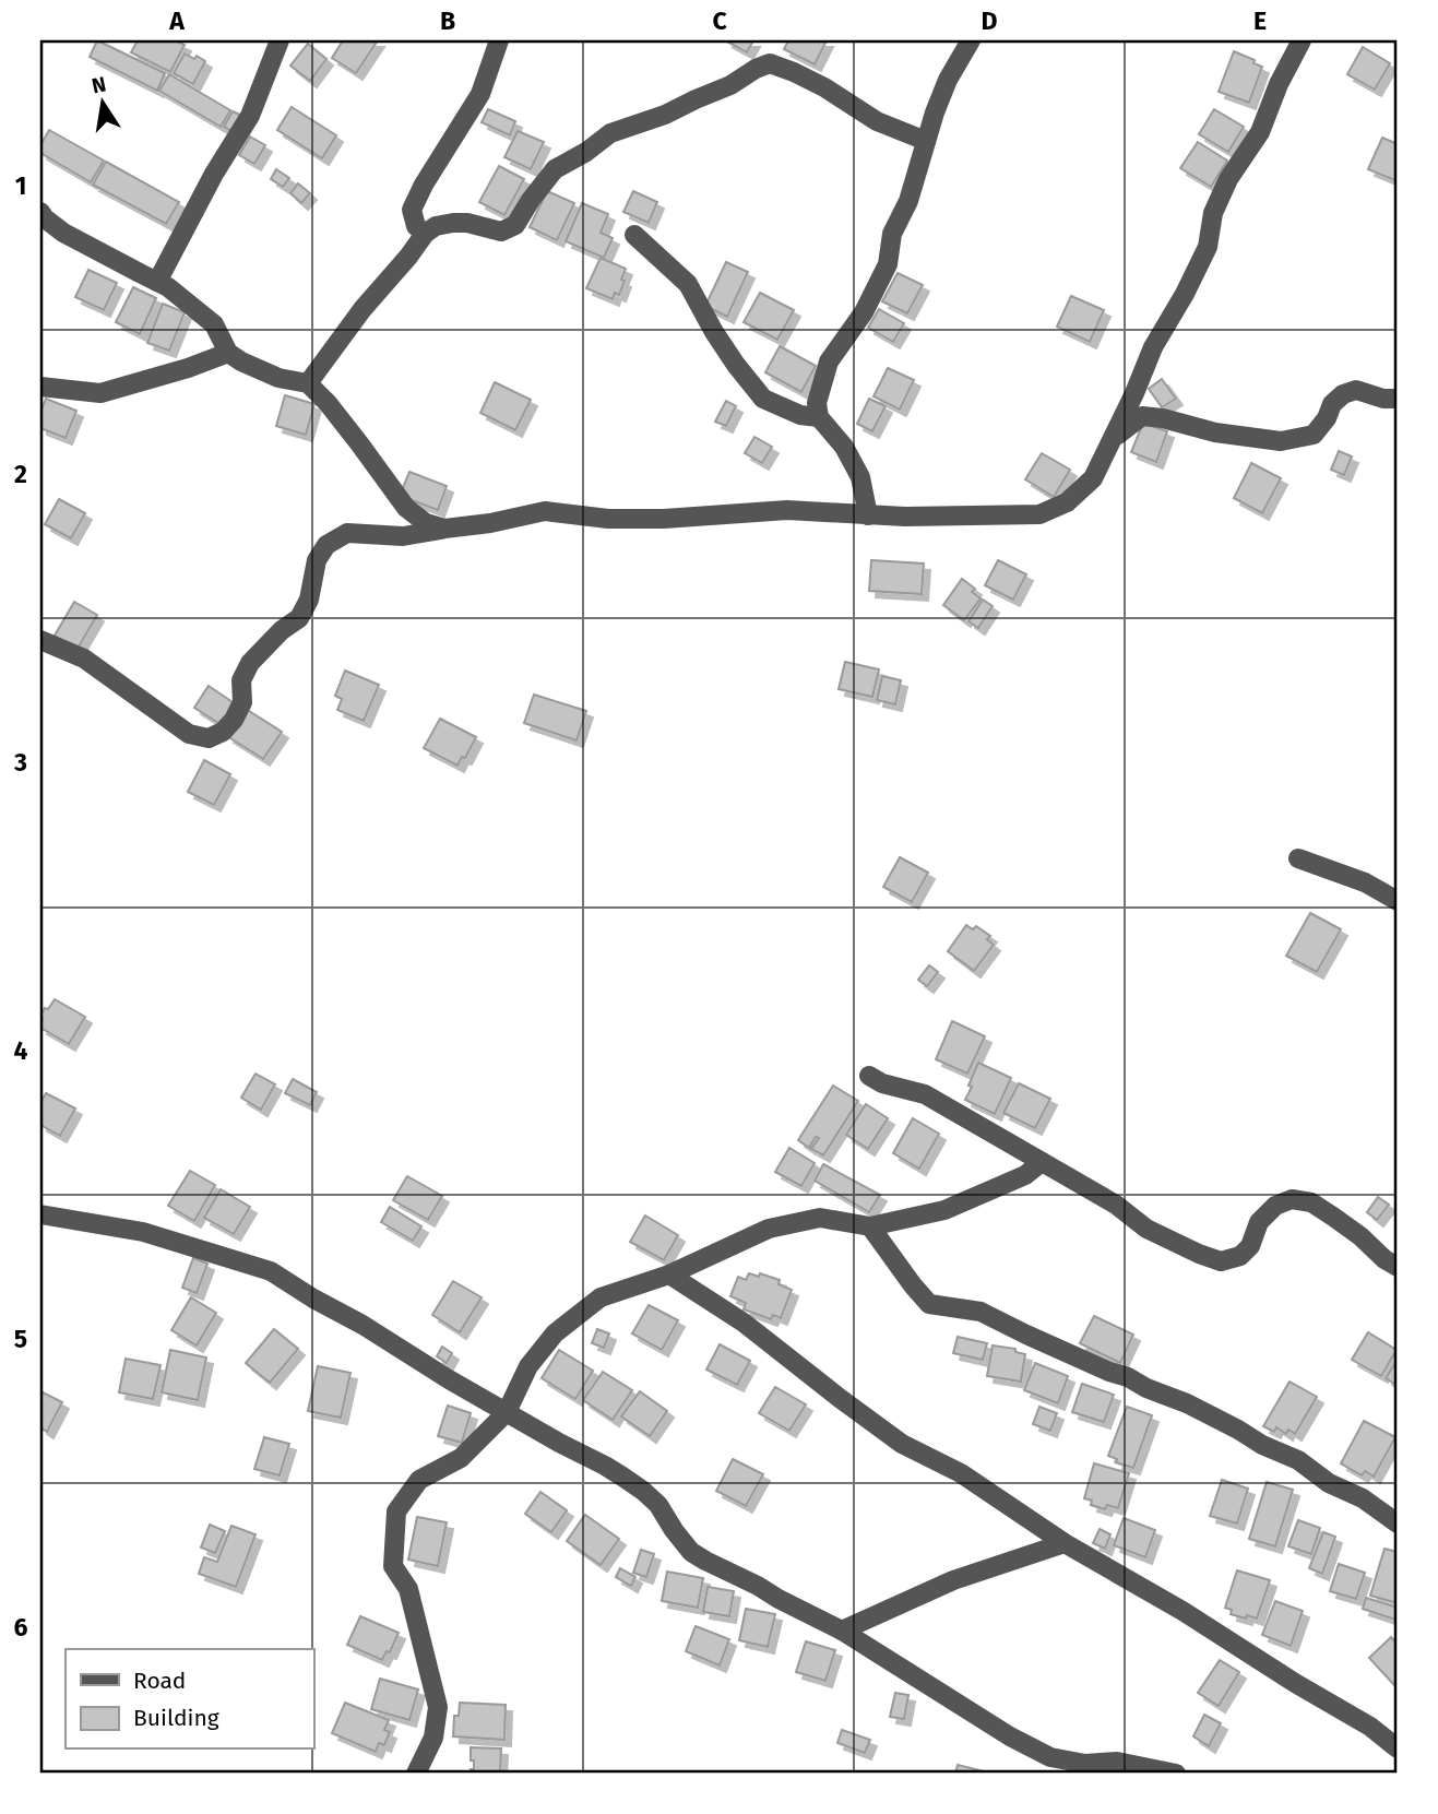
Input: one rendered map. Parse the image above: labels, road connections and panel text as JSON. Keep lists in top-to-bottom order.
{
  "legend": ["Road", "Building"],
  "north": "top",
  "grid": {
    "columns": [
      "A",
      "B",
      "C",
      "D",
      "E"
    ],
    "rows": [
      "1",
      "2",
      "3",
      "4",
      "5",
      "6"
    ]
  }
}
